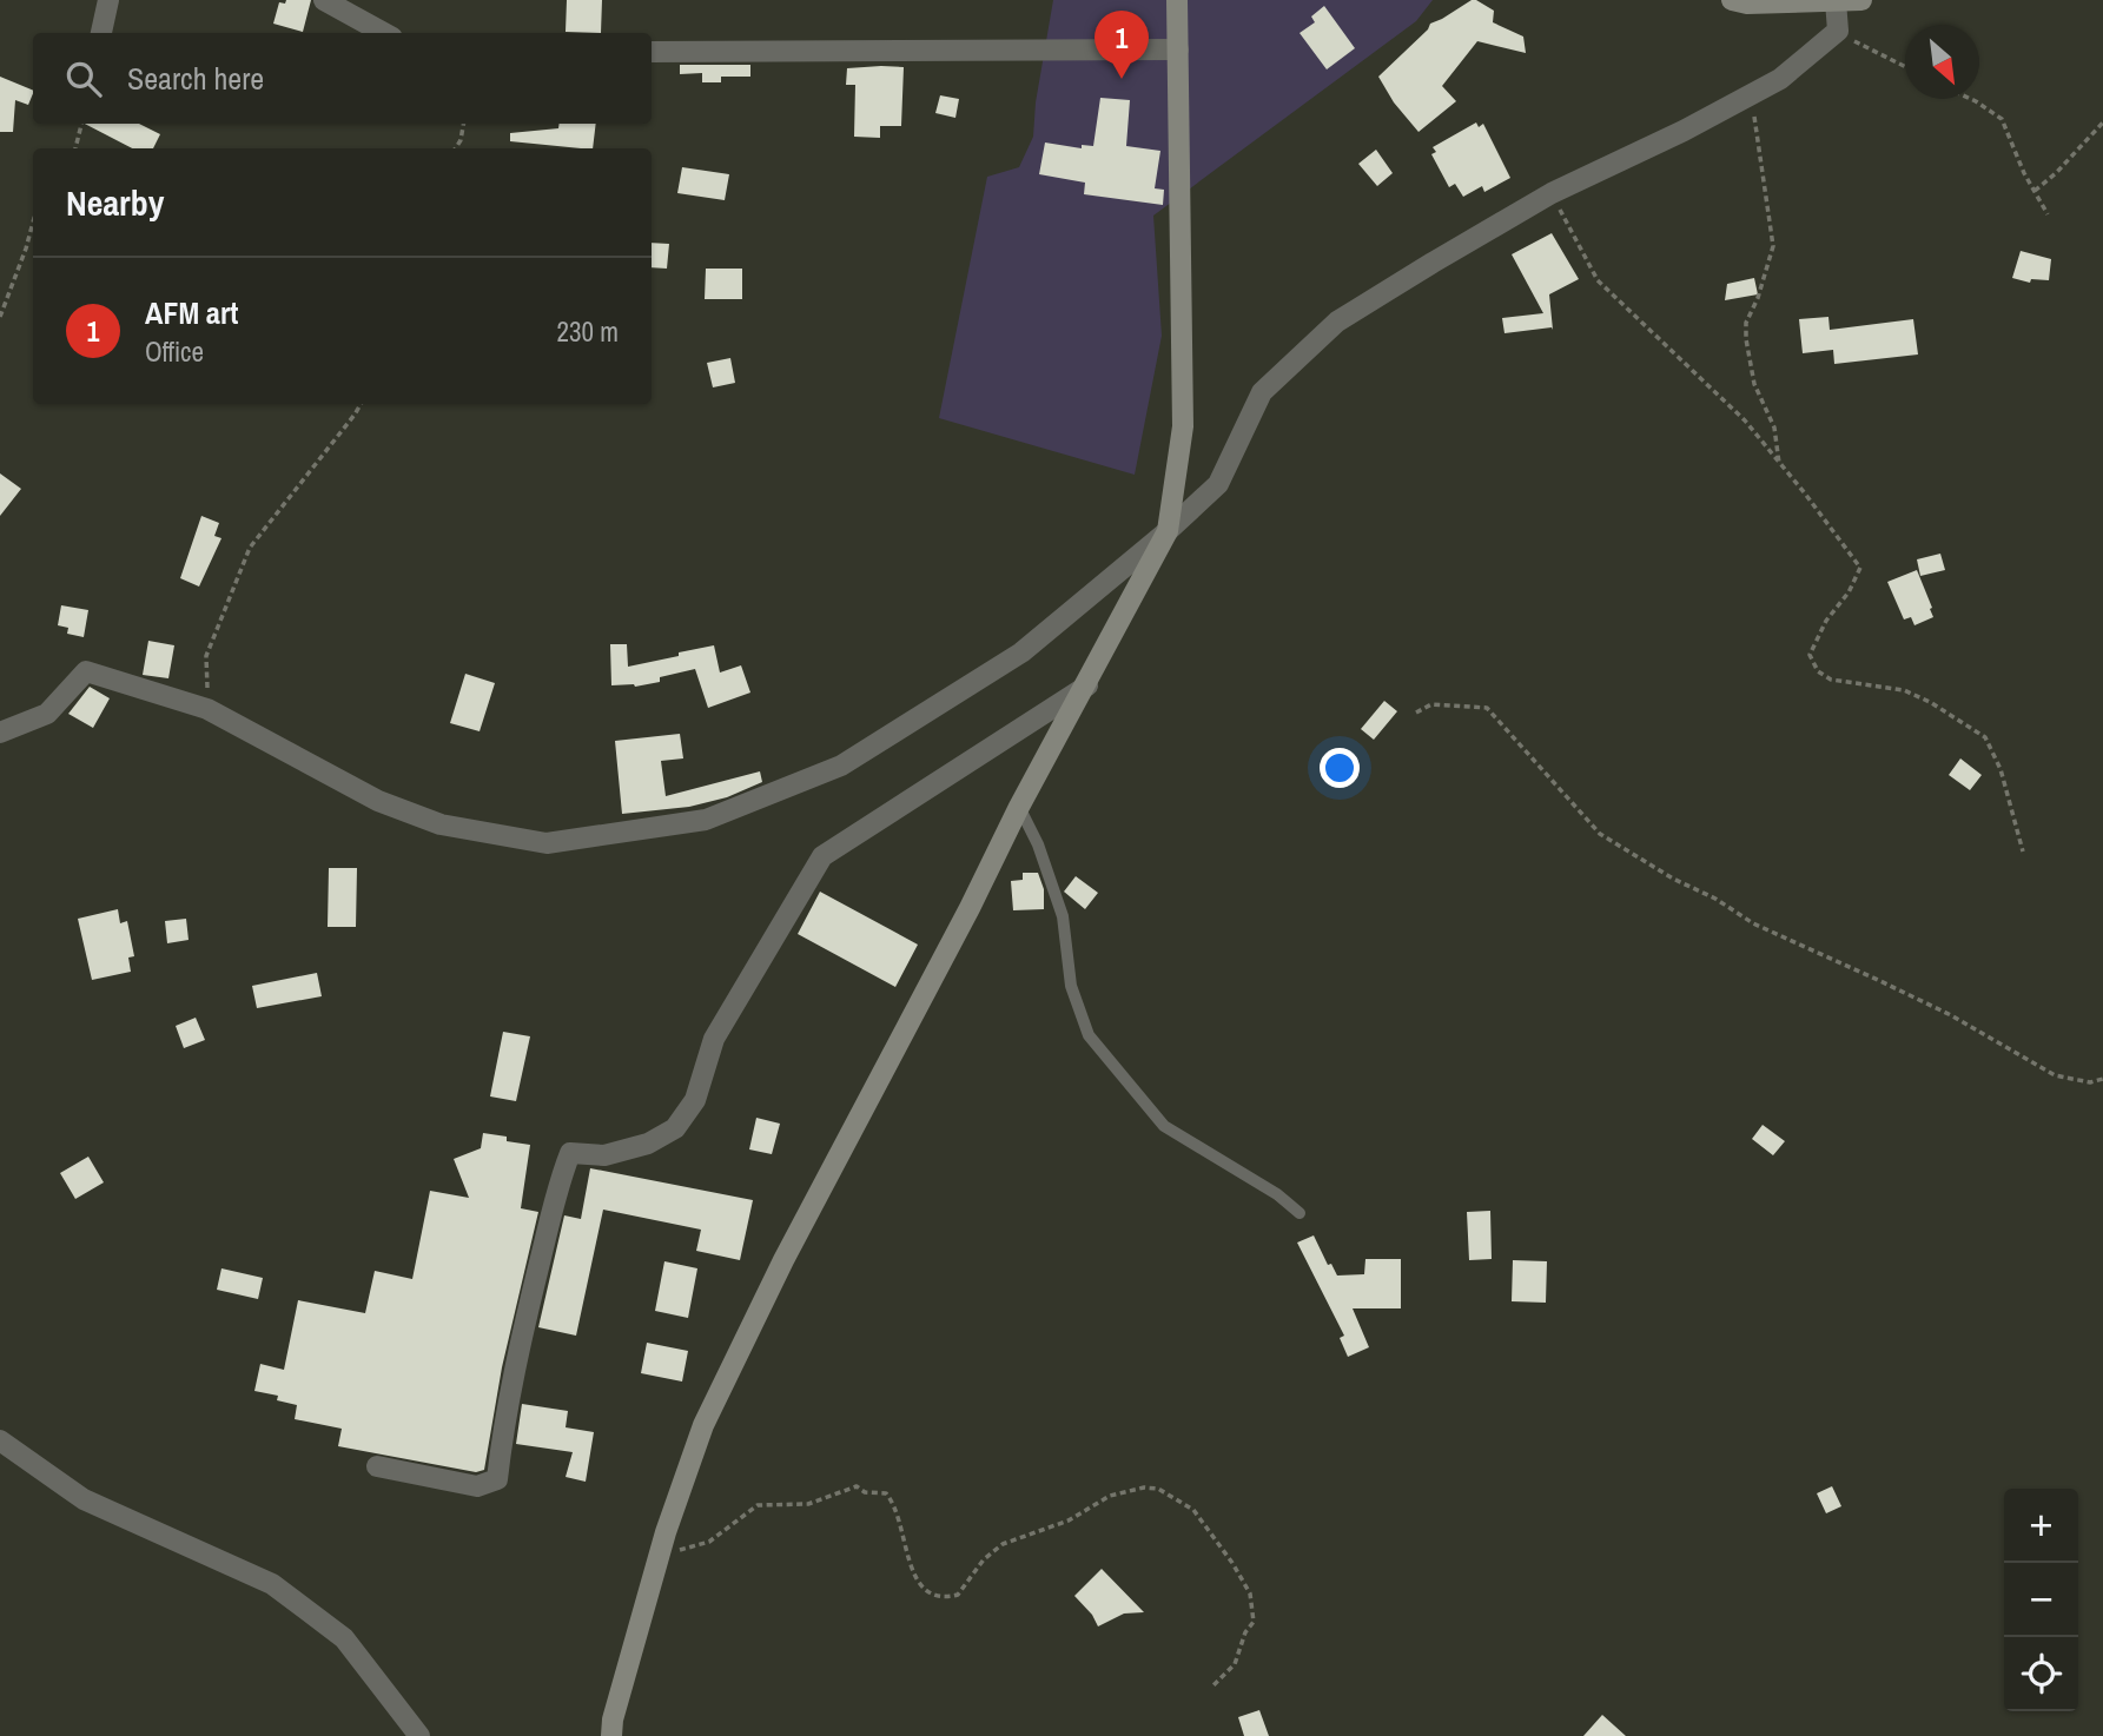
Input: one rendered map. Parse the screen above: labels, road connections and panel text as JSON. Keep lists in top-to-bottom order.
{
  "north": "bottom right",
  "page": {
    "pins": "1",
    "search": "Search here",
    "heading": "Nearby",
    "list": [
      {
        "mark": "1",
        "name": "AFM art",
        "note": "Office",
        "value": "230 m"
      }
    ],
    "map_buttons": ["+", "−"]
  }
}
